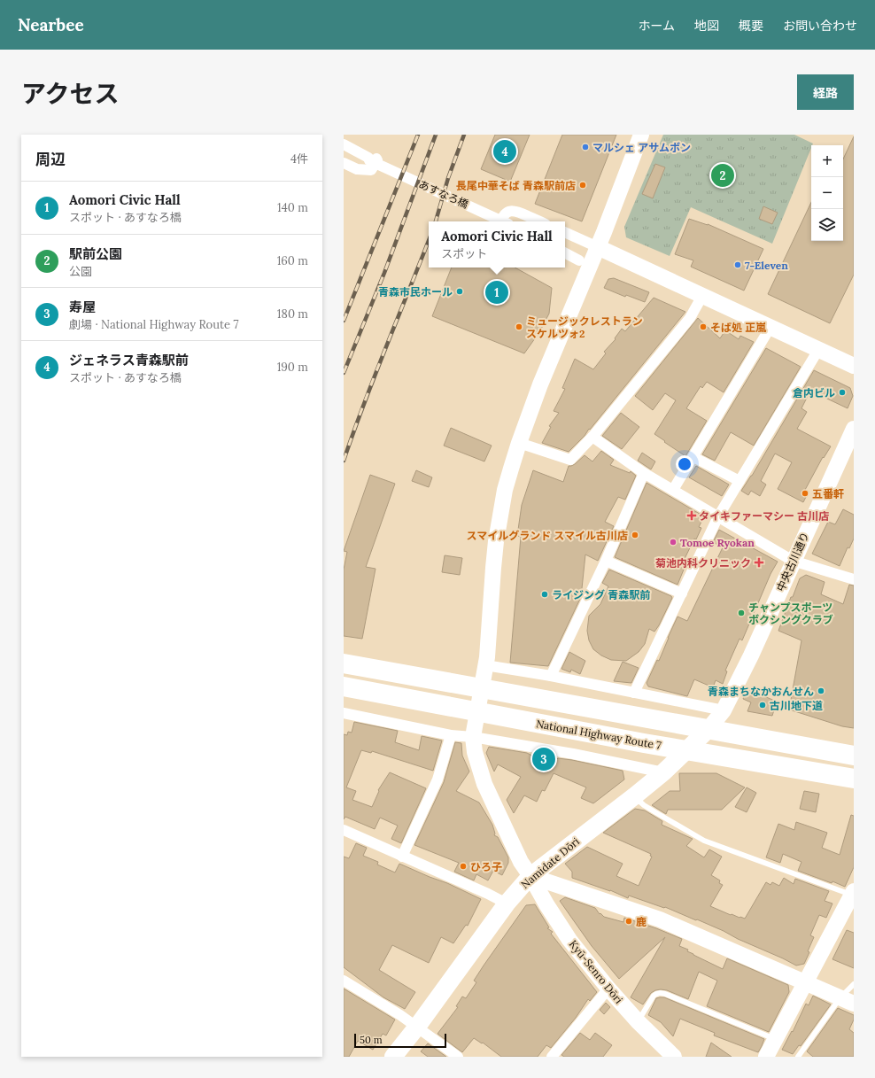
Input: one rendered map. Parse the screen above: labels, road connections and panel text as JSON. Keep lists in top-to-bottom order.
{
  "streets": {
    "highway": ["National Highway Route 7"],
    "main road": ["Namidate Dōri"],
    "street": ["あすなろ橋", "中央古川通り", "Kyū-Senro Dōri"]
  },
  "crossings": [
    ["中央古川通り", "Namidate Dōri"],
    ["National Highway Route 7", "Namidate Dōri"],
    ["Namidate Dōri", "Kyū-Senro Dōri"]
  ],
  "places": {
    "other": [
      "マルシェ アサムボン",
      "長尾中華そば 青森駅前店",
      "7-Eleven",
      "青森市民ホール",
      "ミュージックレストラン スケルツォ2",
      "そば処 正嵐",
      "倉内ビル",
      "五番軒",
      "スマイルグランド スマイル古川店",
      "Tomoe Ryokan",
      "ライジング 青森駅前",
      "チャンプスポーツ ボクシングクラブ",
      "青森まちなかおんせん",
      "古川地下道",
      "ひろ子",
      "鹿"
    ],
    "health": ["タイキファーマシー 古川店", "菊池内科クリニック"]
  },
  "scale_bar": "50 m",
  "page": {
    "header": "Nearbee",
    "nav": [
      "ホーム",
      "地図",
      "概要",
      "お問い合わせ"
    ],
    "title": "アクセス",
    "buttons": "経路",
    "heading": ["周辺", "4件"],
    "pins": [
      "4",
      "2",
      "1",
      "3"
    ],
    "map_buttons": ["+", "−"],
    "list": [
      {
        "mark": "1",
        "name": "Aomori Civic Hall",
        "note": "スポット · あすなろ橋",
        "value": "140 m"
      },
      {
        "mark": "2",
        "name": "駅前公園",
        "note": "公園",
        "value": "160 m"
      },
      {
        "mark": "3",
        "name": "寿屋",
        "note": "劇場 · National Highway Route 7",
        "value": "180 m"
      },
      {
        "mark": "4",
        "name": "ジェネラス青森駅前",
        "note": "スポット · あすなろ橋",
        "value": "190 m"
      }
    ],
    "popup": ["Aomori Civic Hall", "スポット"],
    "scale": "50 m"
  }
}
